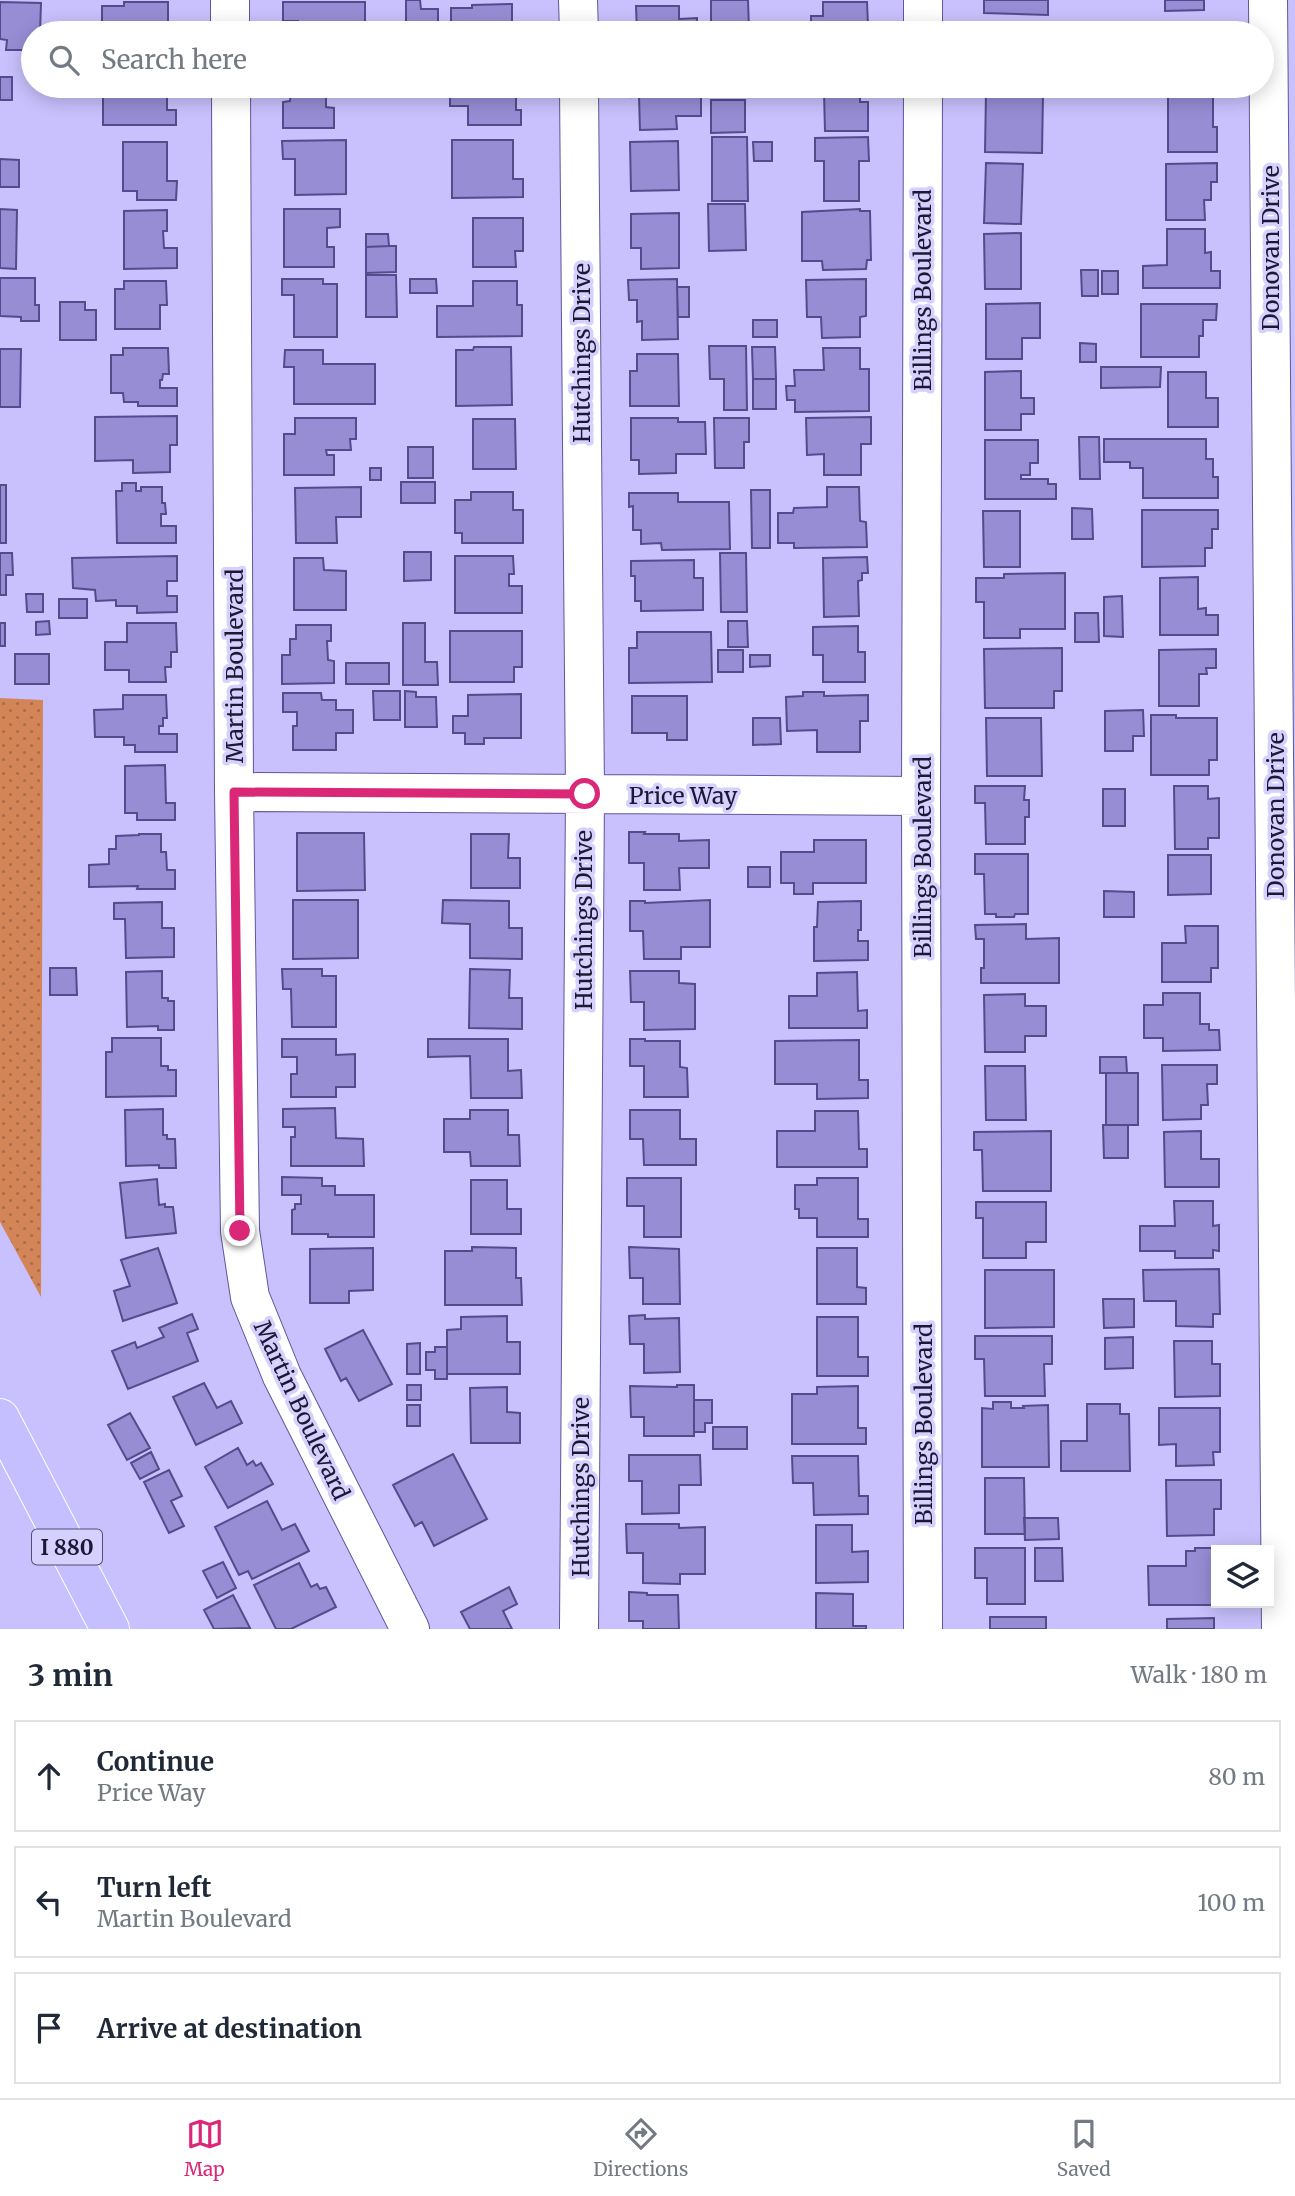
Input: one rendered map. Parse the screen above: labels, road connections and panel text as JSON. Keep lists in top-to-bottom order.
{
  "streets": {
    "highway": ["I 880"],
    "street": [
      "Donovan Drive",
      "Billings Boulevard",
      "Hutchings Drive",
      "Martin Boulevard",
      "Price Way"
    ]
  },
  "crossings": [
    ["Billings Boulevard", "Price Way"],
    ["Hutchings Drive", "Price Way"],
    ["Martin Boulevard", "Price Way"]
  ],
  "page": {
    "search": "Search here",
    "heading": ["3 min", "Walk · 180 m"],
    "list": [
      ["Continue", "Price Way", "80 m"],
      ["Turn left", "Martin Boulevard", "100 m"],
      "Arrive at destination"
    ],
    "nav": ["Map", "Directions", "Saved"]
  }
}
